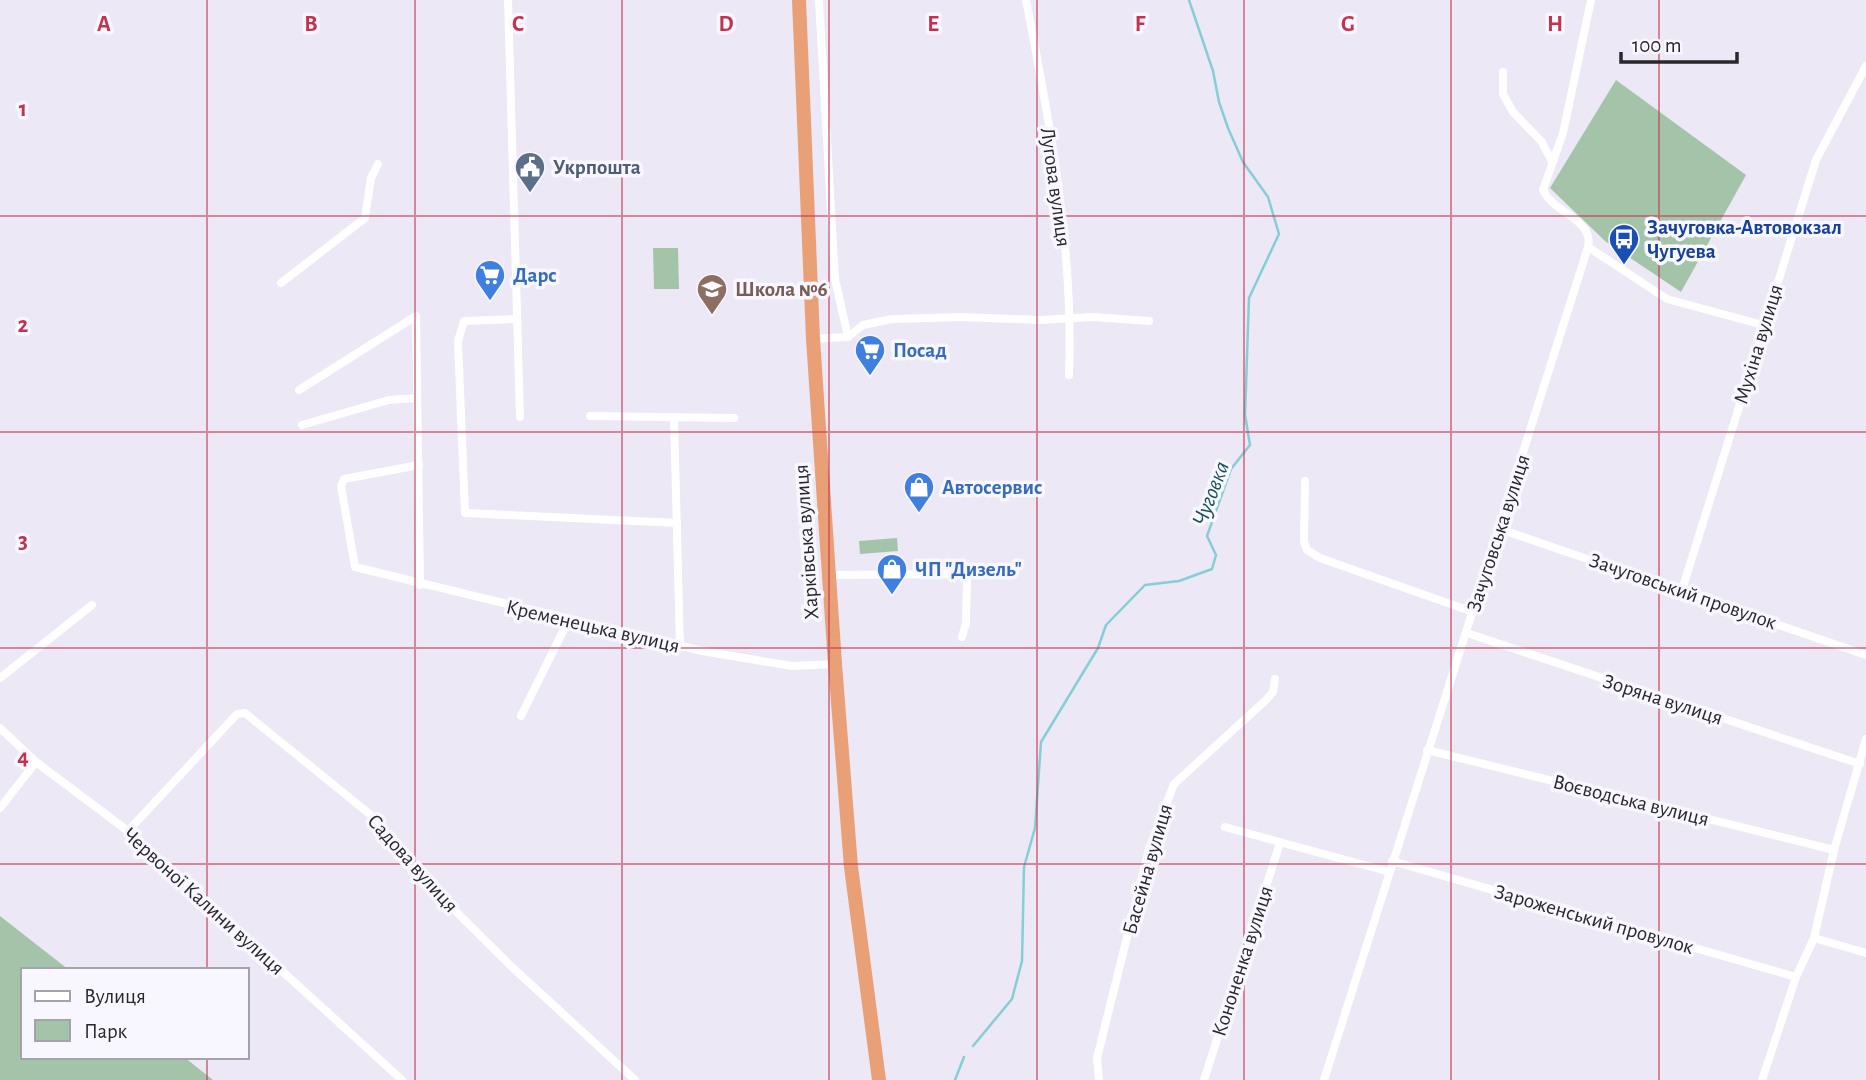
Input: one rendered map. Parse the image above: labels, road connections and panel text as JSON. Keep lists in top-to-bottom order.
{
  "streets": {
    "highway": ["Харківська вулиця"],
    "street": [
      "Лугова вулиця",
      "Мухіна вулиця",
      "Зачуговська вулиця",
      "Зачуговський провулок",
      "Кременецька вулиця",
      "Зоряна вулиця",
      "Воєводська вулиця",
      "Садова вулиця",
      "Басейна вулиця",
      "Червоної Калини вулиця",
      "Зароженський провулок",
      "Кононенка вулиця"
    ]
  },
  "crossings": [
    ["Мухіна вулиця", "Зачуговський провулок"],
    ["Зачуговська вулиця", "Зачуговський провулок"],
    ["Зачуговська вулиця", "Зоряна вулиця"],
    ["Зачуговська вулиця", "Воєводська вулиця"],
    ["Зачуговська вулиця", "Зароженський провулок"],
    ["Харківська вулиця", "Кременецька вулиця"],
    ["Садова вулиця", "Червоної Калини вулиця"]
  ],
  "water": ["Чуговка"],
  "places": {
    "public building": ["Укрпошта"],
    "bus stop": ["Зачуговка-Автовокзал Чугуева"],
    "supermarket": ["Дарс", "Посад"],
    "school or university": ["Школа №6"],
    "shop": ["Автосервис", "ЧП \"Дизель\""]
  },
  "legend": ["Вулиця", "Парк"],
  "scale_bar": "100 m",
  "grid": {
    "columns": [
      "A",
      "B",
      "C",
      "D",
      "E",
      "F",
      "G",
      "H"
    ],
    "rows": [
      "1",
      "2",
      "3",
      "4"
    ]
  }
}
